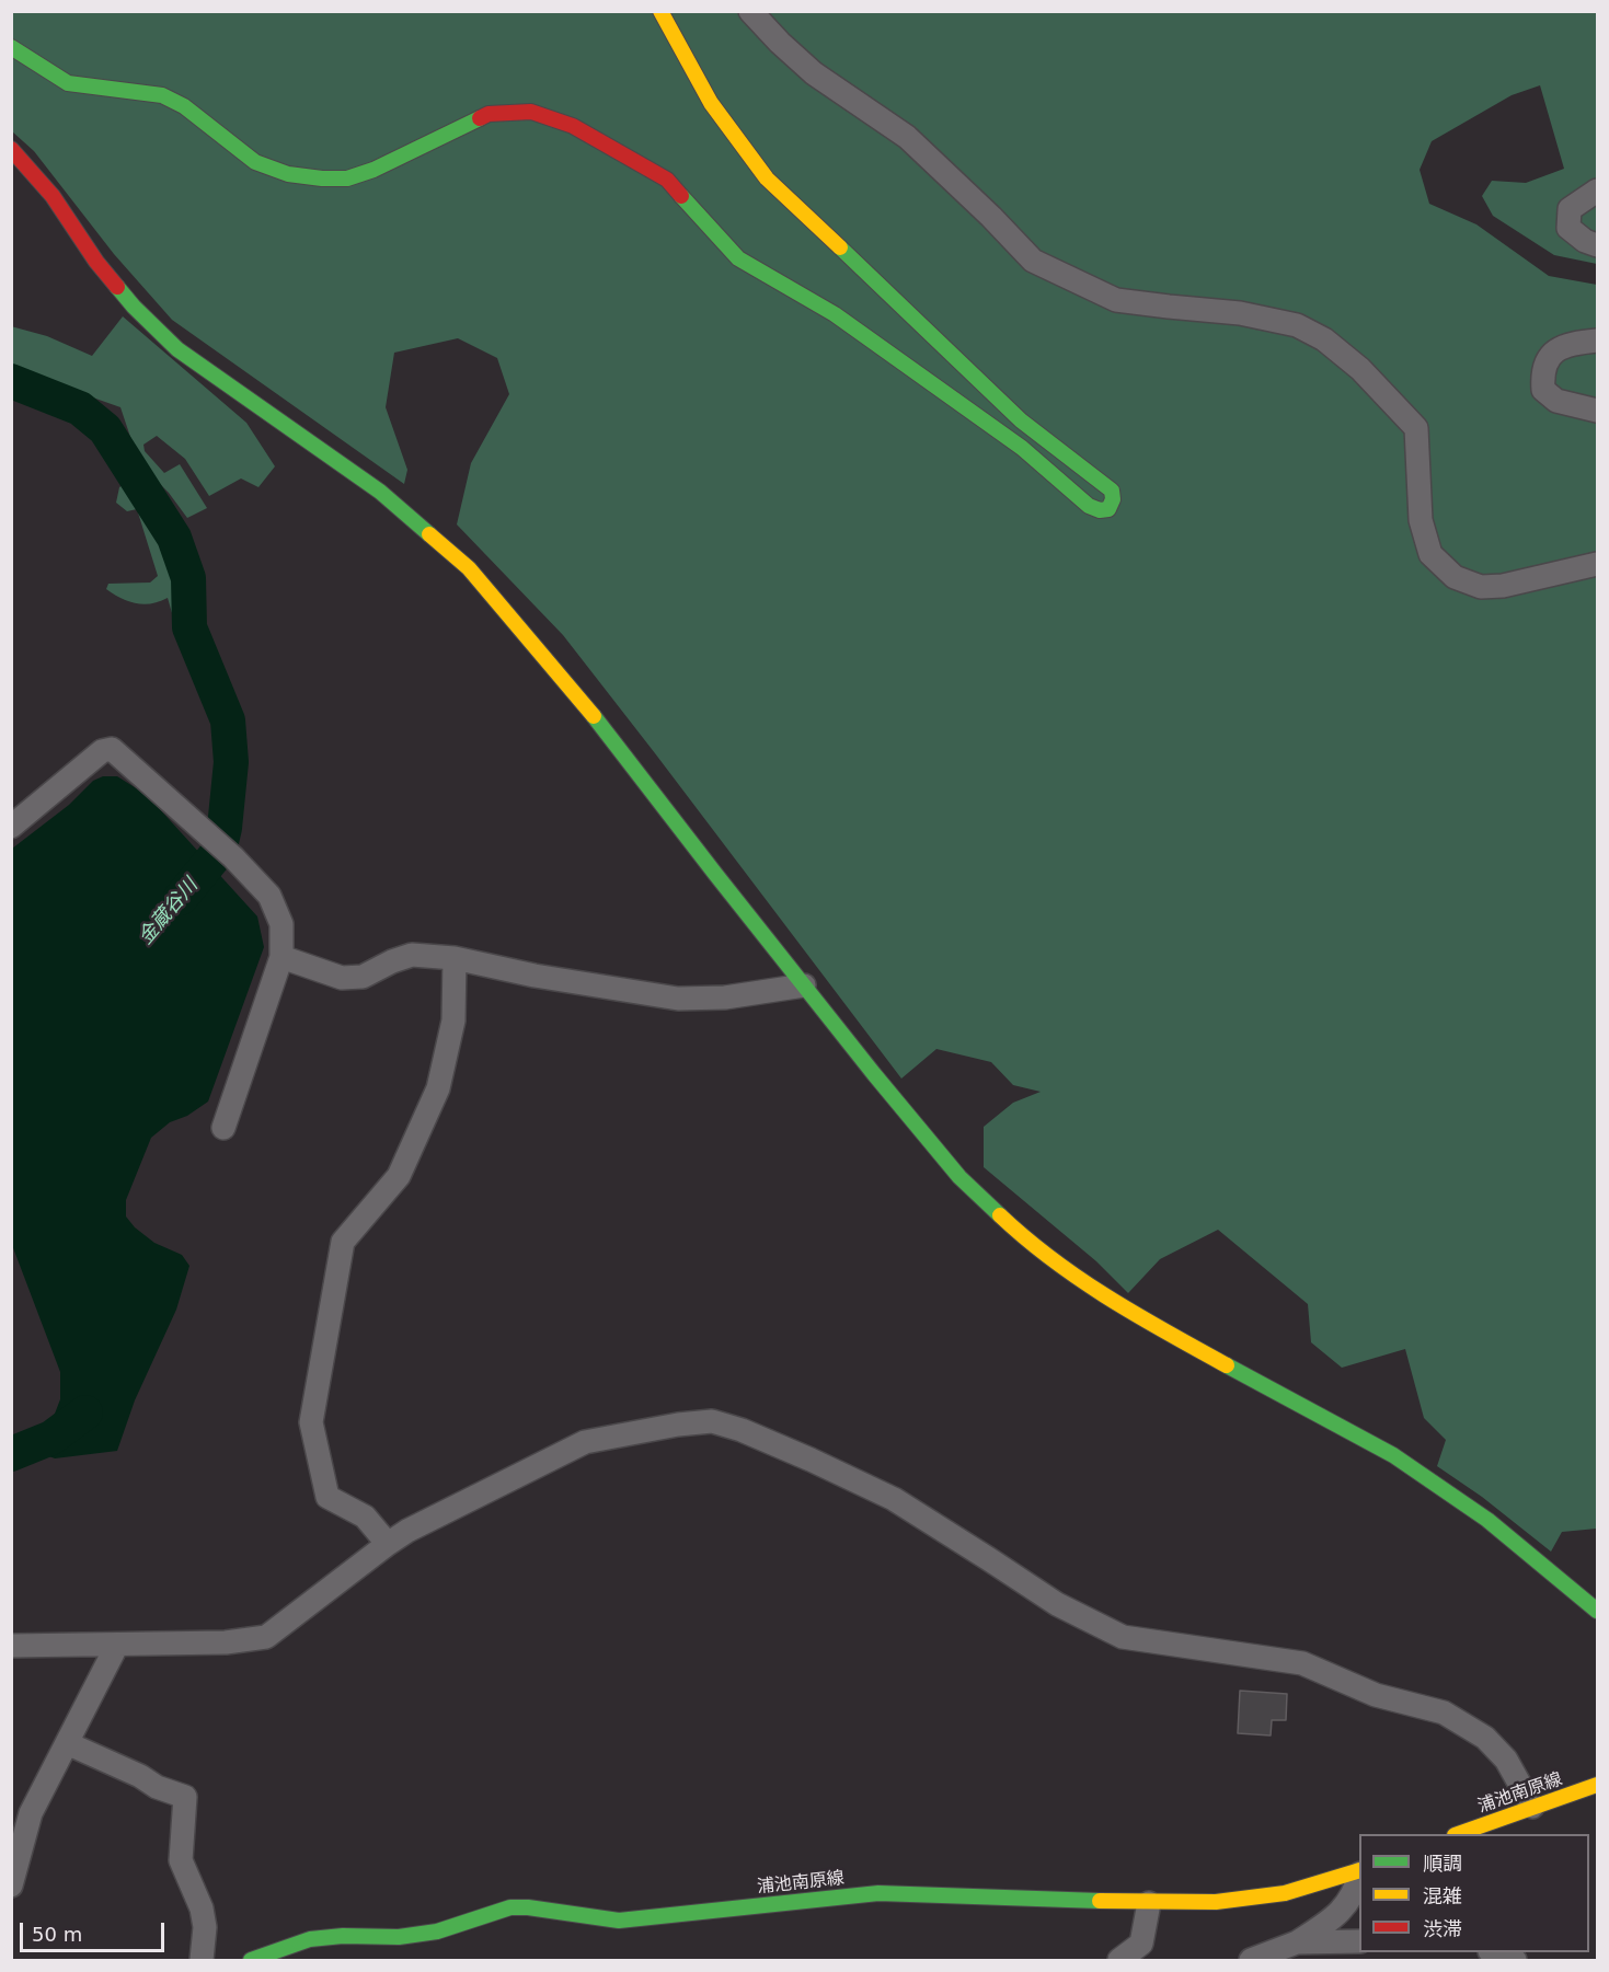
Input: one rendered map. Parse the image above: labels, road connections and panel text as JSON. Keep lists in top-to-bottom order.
{
  "streets": {
    "street": ["浦池南原線"]
  },
  "water": ["金蔵谷川"],
  "legend": ["順調", "混雑", "渋滞"],
  "scale_bar": "50 m"
}
